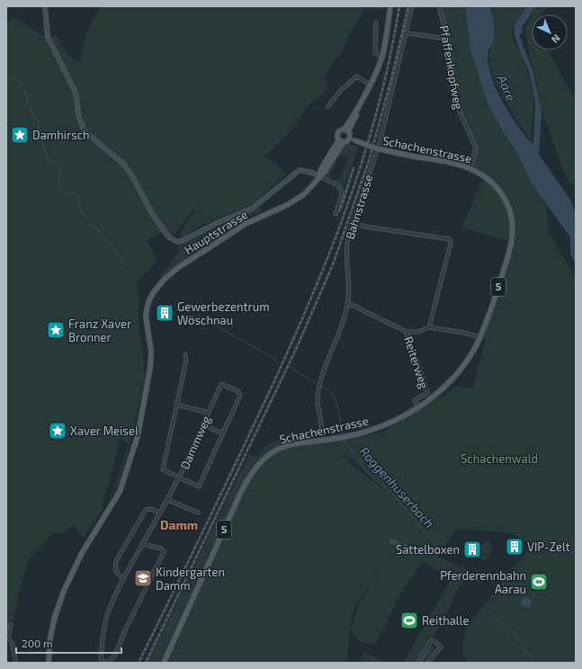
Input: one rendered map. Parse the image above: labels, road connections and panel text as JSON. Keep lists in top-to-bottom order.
{
  "streets": {
    "main road": ["Schachenstrasse", "Hauptstrasse", "5"],
    "street": [
      "Pfaffenkopfweg",
      "Bahnstrasse",
      "Reiterweg",
      "Dammweg"
    ]
  },
  "crossings": [
    ["Pfaffenkopfweg", "Schachenstrasse"],
    ["Schachenstrasse", "Bahnstrasse"],
    ["Schachenstrasse", "Reiterweg"]
  ],
  "districts": ["Damm"],
  "water": ["Aare", "Roggenhuserbach"],
  "parks": ["Schachenwald"],
  "places": {
    "place": ["Damhirsch", "Franz Xaver Bronner", "Xaver Meisel"],
    "building": ["Gewerbezentrum Wöschnau", "VIP-Zelt", "Sattelboxen"],
    "school or university": ["Kindergarten Damm"],
    "sports": ["Pferderennbahn Aarau", "Reithalle"]
  },
  "scale_bar": "200 m",
  "north": "bottom right"
}
